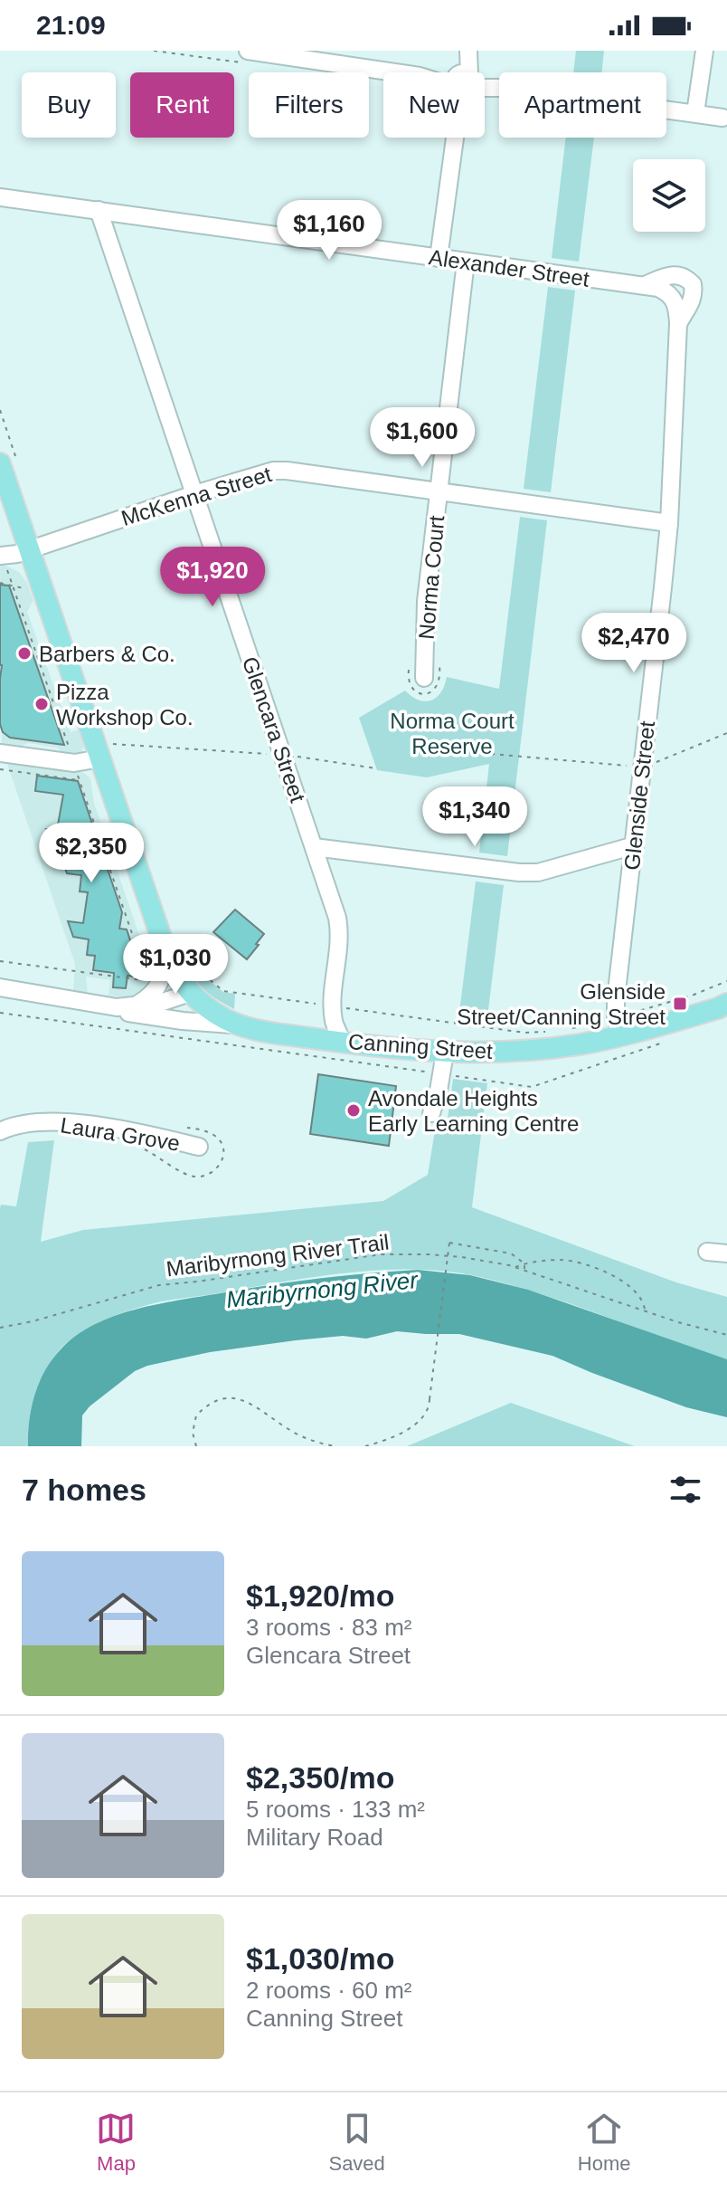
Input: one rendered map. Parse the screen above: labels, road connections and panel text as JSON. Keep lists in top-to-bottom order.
{
  "streets": {
    "main road": ["Canning Street"],
    "street": [
      "Alexander Street",
      "McKenna Street",
      "Norma Court",
      "Glencara Street",
      "Glenside Street",
      "Laura Grove"
    ],
    "path": ["Maribyrnong River Trail"]
  },
  "crossings": [
    ["Alexander Street", "Norma Court"],
    ["Alexander Street", "Glencara Street"],
    ["Alexander Street", "Glenside Street"],
    ["McKenna Street", "Norma Court"],
    ["McKenna Street", "Glencara Street"],
    ["McKenna Street", "Glenside Street"],
    ["Glencara Street", "Canning Street"],
    ["Glenside Street", "Canning Street"]
  ],
  "water": ["Maribyrnong River"],
  "parks": ["Norma Court Reserve"],
  "places": {
    "other": ["Barbers & Co.", "Pizza Workshop Co.", "Avondale Heights Early Learning Centre"],
    "transit": ["Glenside Street/Canning Street"]
  },
  "page": {
    "status": "21:09",
    "chip": [
      "Buy",
      "Rent",
      "Filters",
      "New",
      "Apartment"
    ],
    "price": [
      "$1,160",
      "$1,600",
      "$1,920",
      "$2,470",
      "$1,340",
      "$2,350",
      "$1,030"
    ],
    "heading": "7 homes",
    "list": [
      {
        "name": "$1,920/mo",
        "note": "3 rooms · 83 m² · Glencara Street"
      },
      {
        "name": "$2,350/mo",
        "note": "5 rooms · 133 m² · Military Road"
      },
      {
        "name": "$1,030/mo",
        "note": "2 rooms · 60 m² · Canning Street"
      }
    ],
    "tabs": ["Map", "Saved", "Home"]
  }
}
